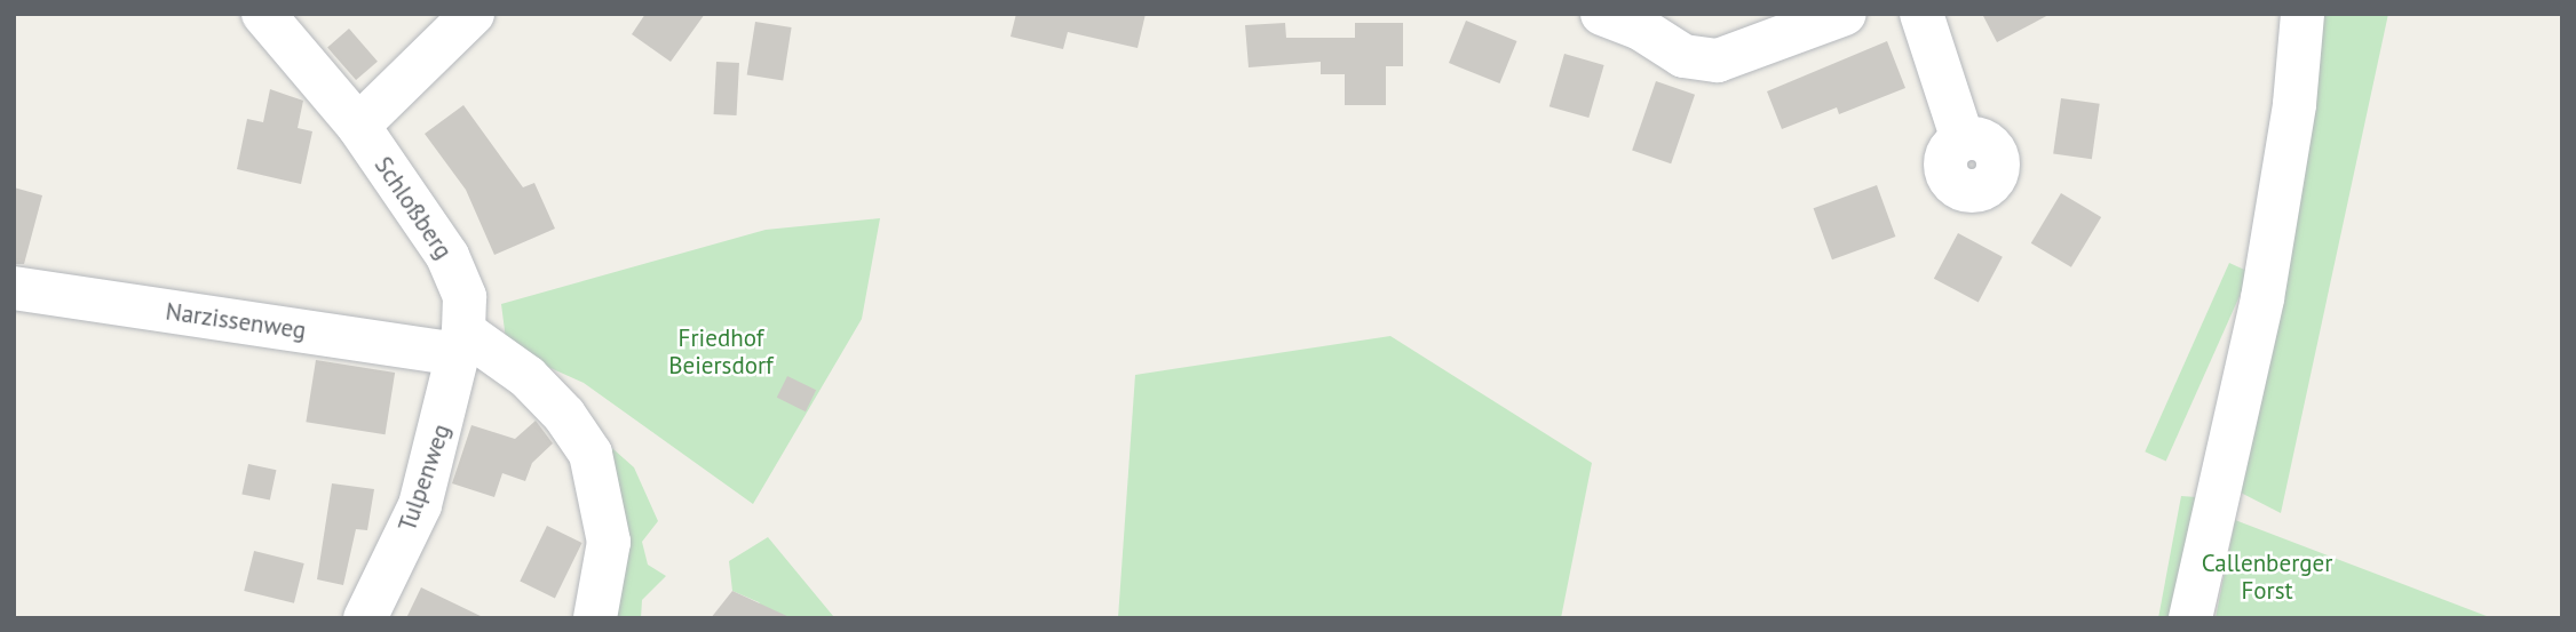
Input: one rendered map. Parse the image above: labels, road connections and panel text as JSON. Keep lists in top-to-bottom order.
{
  "streets": {
    "street": ["Schloßberg", "Narzissenweg", "Tulpenweg"]
  },
  "crossings": [
    ["Schloßberg", "Narzissenweg"],
    ["Schloßberg", "Tulpenweg"],
    ["Narzissenweg", "Tulpenweg"]
  ],
  "parks": ["Friedhof Beiersdorf", "Callenberger Forst"]
}
